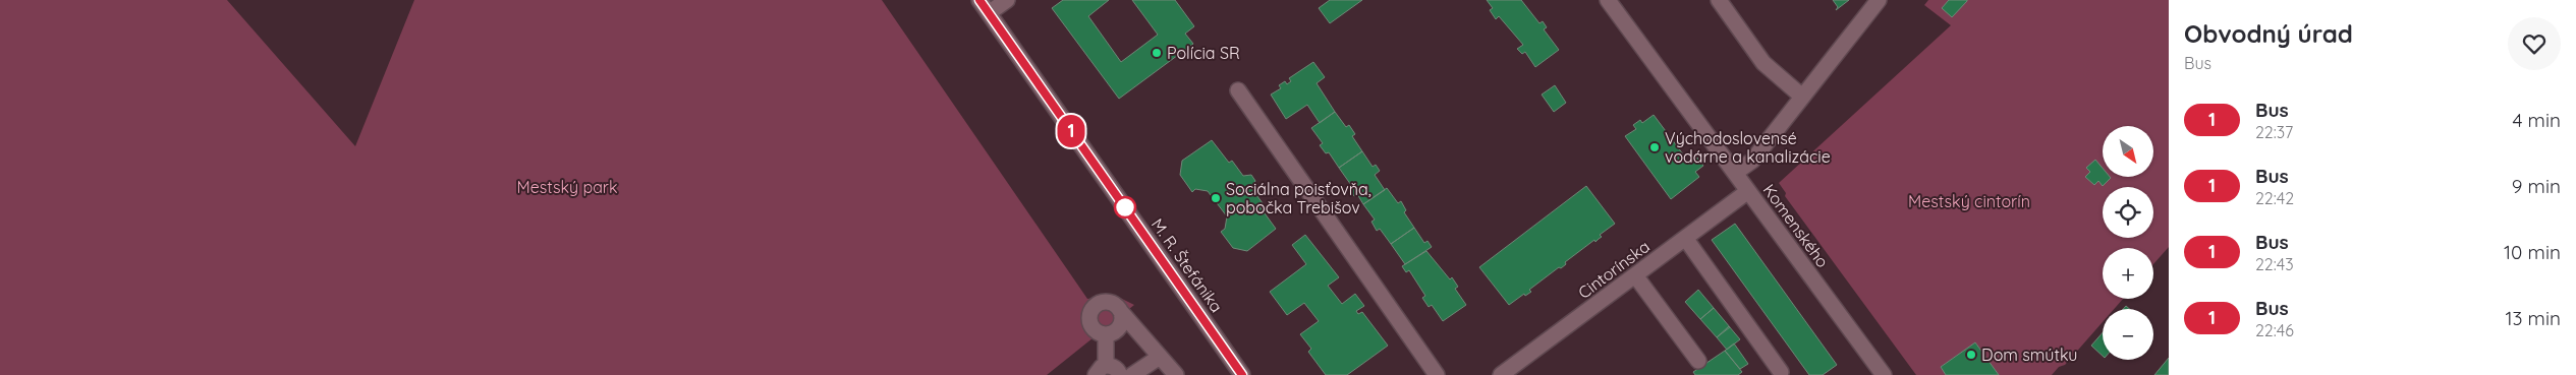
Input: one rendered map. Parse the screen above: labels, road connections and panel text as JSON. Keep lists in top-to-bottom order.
{
  "streets": {
    "street": ["Komenského", "M. R. Štefánika", "Cintorínska"]
  },
  "crossings": [
    ["Komenského", "Cintorínska"]
  ],
  "parks": ["Mestský park", "Mestský cintorín"],
  "places": [
    "Polícia SR",
    "Východoslovensé vodárne a kanalizácie",
    "Sociálna poisťovňa, pobočka Trebišov",
    "Dom smútku"
  ],
  "lines": ["bus line 1"],
  "north": "bottom right",
  "page": {
    "on_map": "1",
    "heading": ["Obvodný úrad", "Bus"],
    "list": [
      {
        "mark": "1",
        "name": "Bus",
        "note": "22:37",
        "value": "4 min"
      },
      {
        "mark": "1",
        "name": "Bus",
        "note": "22:42",
        "value": "9 min"
      },
      {
        "mark": "1",
        "name": "Bus",
        "note": "22:43",
        "value": "10 min"
      },
      {
        "mark": "1",
        "name": "Bus",
        "note": "22:46",
        "value": "13 min"
      }
    ],
    "map_buttons": ["+", "−"]
  }
}
